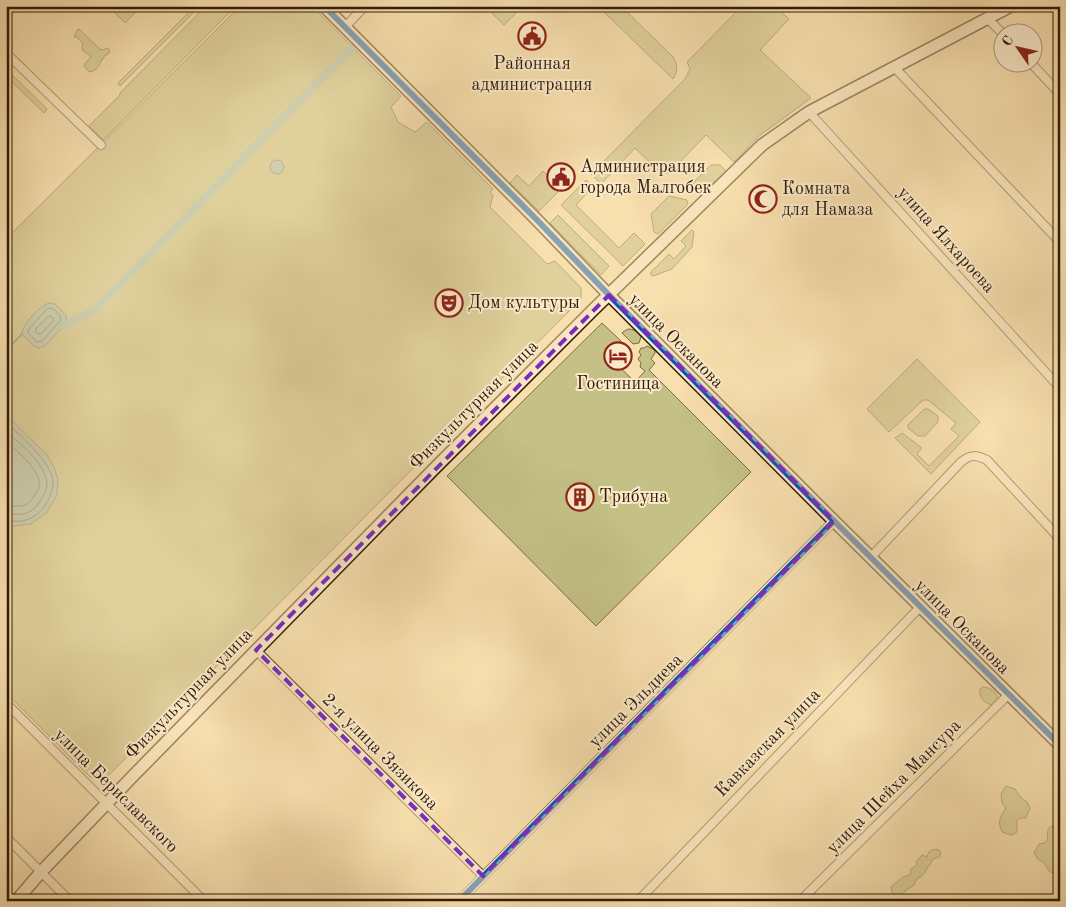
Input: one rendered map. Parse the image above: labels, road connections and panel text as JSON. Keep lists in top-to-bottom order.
{
  "streets": {
    "main road": ["улица Осканова", "Физкультурная улица"],
    "street": [
      "улица Ялхароева",
      "улица Эльдиева",
      "Кавказская улица",
      "2-я улица Зязикова",
      "улица Шейха Мансура",
      "улица Бериславского"
    ]
  },
  "crossings": [
    ["улица Ялхароева", "Физкультурная улица"],
    ["улица Осканова", "Физкультурная улица"],
    ["улица Осканова", "улица Эльдиева"],
    ["улица Осканова", "Кавказская улица"],
    ["улица Осканова", "улица Шейха Мансура"],
    ["Физкультурная улица", "2-я улица Зязикова"],
    ["Физкультурная улица", "улица Бериславского"],
    ["улица Эльдиева", "2-я улица Зязикова"]
  ],
  "places": {
    "public building": ["Районная администрация", "Администрация города Малгобек"],
    "mosque": ["Комната для Намаза"],
    "theatre": ["Дом культуры"],
    "hotel": ["Гостиница"],
    "building": ["Трибуна"]
  },
  "north": "top left"
}
